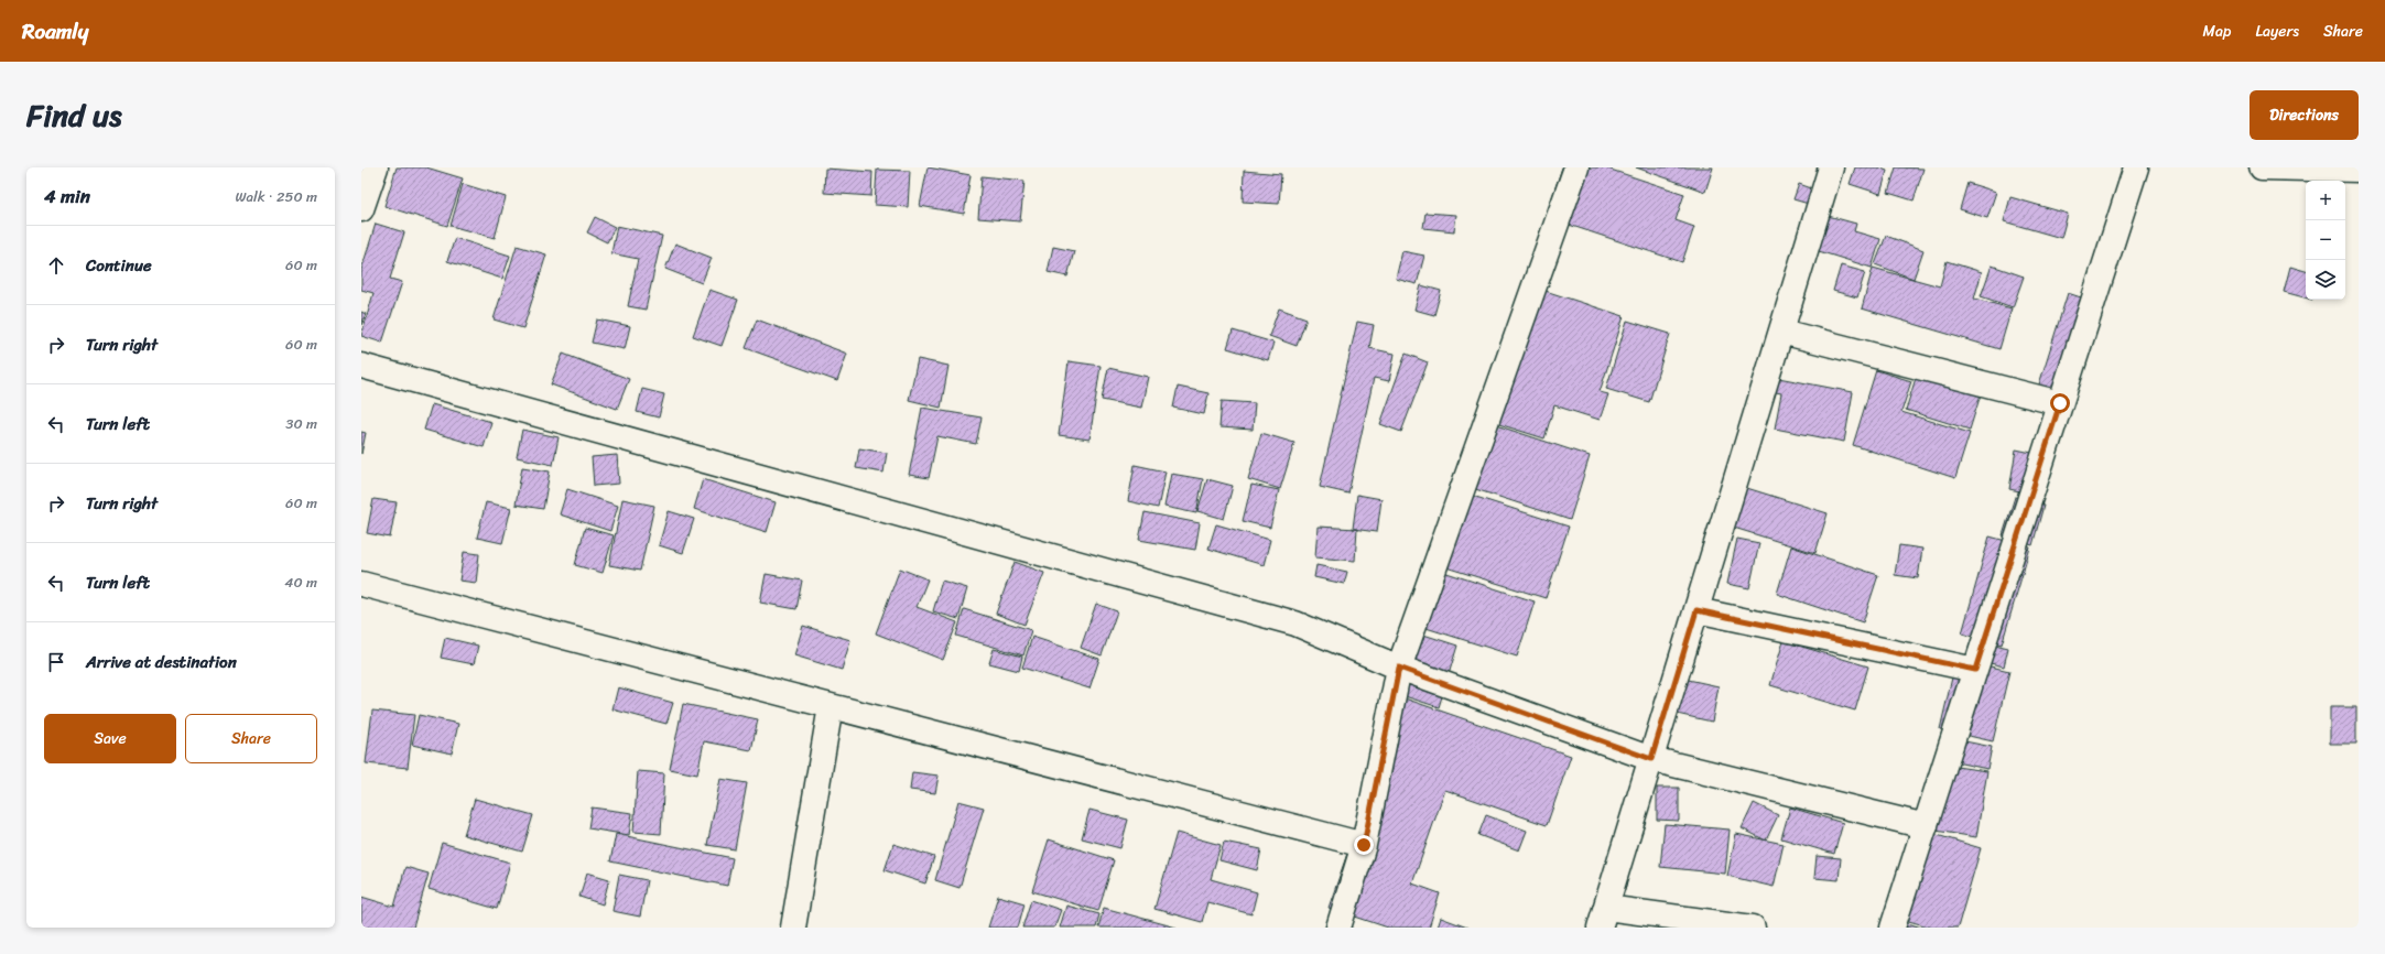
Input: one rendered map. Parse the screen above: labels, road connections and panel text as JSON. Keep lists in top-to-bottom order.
{
  "page": {
    "header": "Roamly",
    "nav": ["Map", "Layers", "Share"],
    "title": "Find us",
    "buttons": [
      "Directions",
      ["Save", "Share"]
    ],
    "heading": ["4 min", "Walk · 250 m"],
    "map_buttons": ["+", "−"],
    "list": [
      ["Continue", "60 m"],
      ["Turn right", "60 m"],
      ["Turn left", "30 m"],
      ["Turn right", "60 m"],
      ["Turn left", "40 m"],
      "Arrive at destination"
    ]
  }
}
